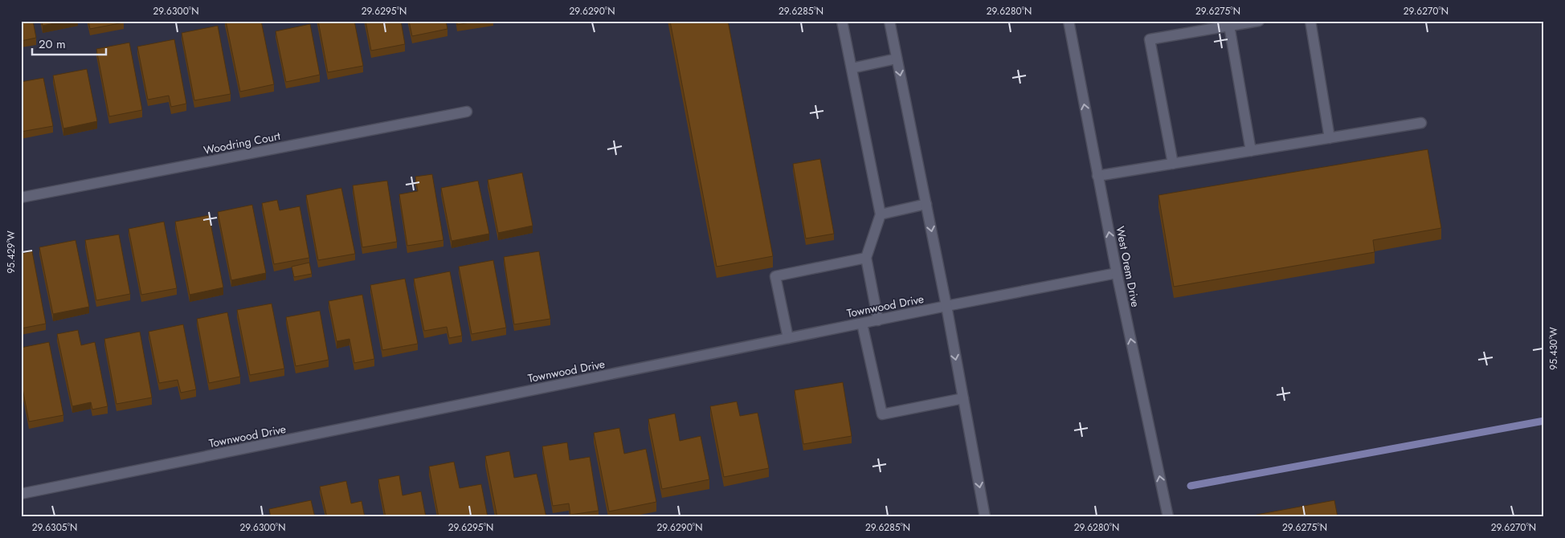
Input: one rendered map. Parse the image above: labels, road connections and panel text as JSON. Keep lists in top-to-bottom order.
{
  "streets": {
    "street": ["Woodring Court", "West Orem Drive", "Townwood Drive"]
  },
  "crossings": [
    ["West Orem Drive", "Townwood Drive"]
  ],
  "one_way": ["West Orem Drive"],
  "scale_bar": "20 m",
  "coordinates": [
    "29.6300°N",
    "29.6295°N",
    "29.6290°N",
    "29.6285°N",
    "29.6280°N",
    "29.6275°N",
    "29.6270°N",
    "95.429°W",
    "95.430°W",
    "29.6305°N"
  ]
}
